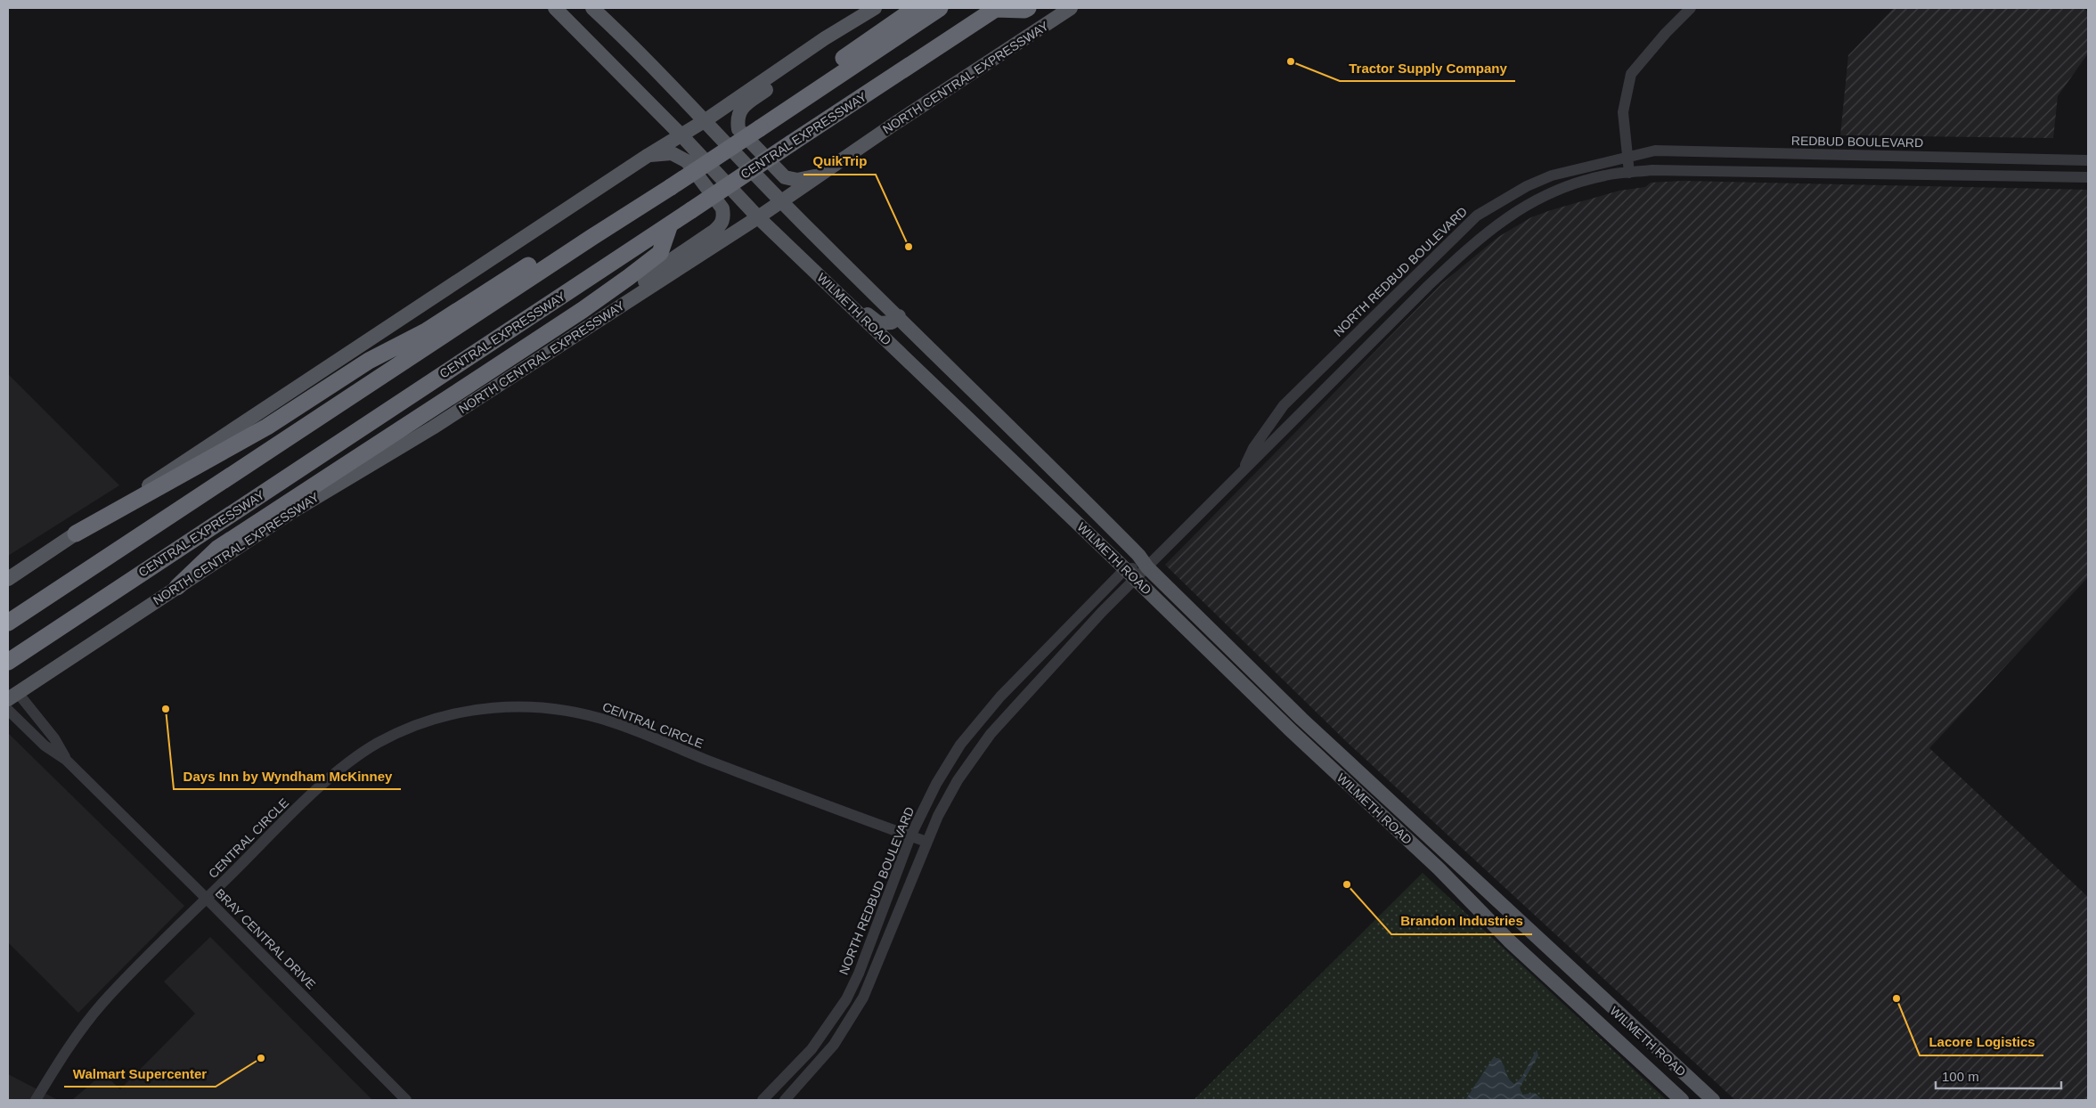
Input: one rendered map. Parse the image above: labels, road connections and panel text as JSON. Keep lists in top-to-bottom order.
{
  "streets": {
    "highway": ["CENTRAL EXPRESSWAY"],
    "main road": ["NORTH CENTRAL EXPRESSWAY", "WILMETH ROAD"],
    "street": [
      "REDBUD BOULEVARD",
      "NORTH REDBUD BOULEVARD",
      "CENTRAL CIRCLE",
      "BRAY CENTRAL DRIVE"
    ]
  },
  "crossings": [
    ["NORTH CENTRAL EXPRESSWAY", "WILMETH ROAD"],
    ["NORTH CENTRAL EXPRESSWAY", "BRAY CENTRAL DRIVE"],
    ["REDBUD BOULEVARD", "NORTH REDBUD BOULEVARD"],
    ["NORTH REDBUD BOULEVARD", "WILMETH ROAD"],
    ["NORTH REDBUD BOULEVARD", "CENTRAL CIRCLE"],
    ["CENTRAL CIRCLE", "BRAY CENTRAL DRIVE"]
  ],
  "places": [
    "Tractor Supply Company",
    "QuikTrip",
    "Days Inn by Wyndham McKinney",
    "Brandon Industries",
    "Lacore Logistics",
    "Walmart Supercenter"
  ],
  "scale_bar": "100 m"
}
